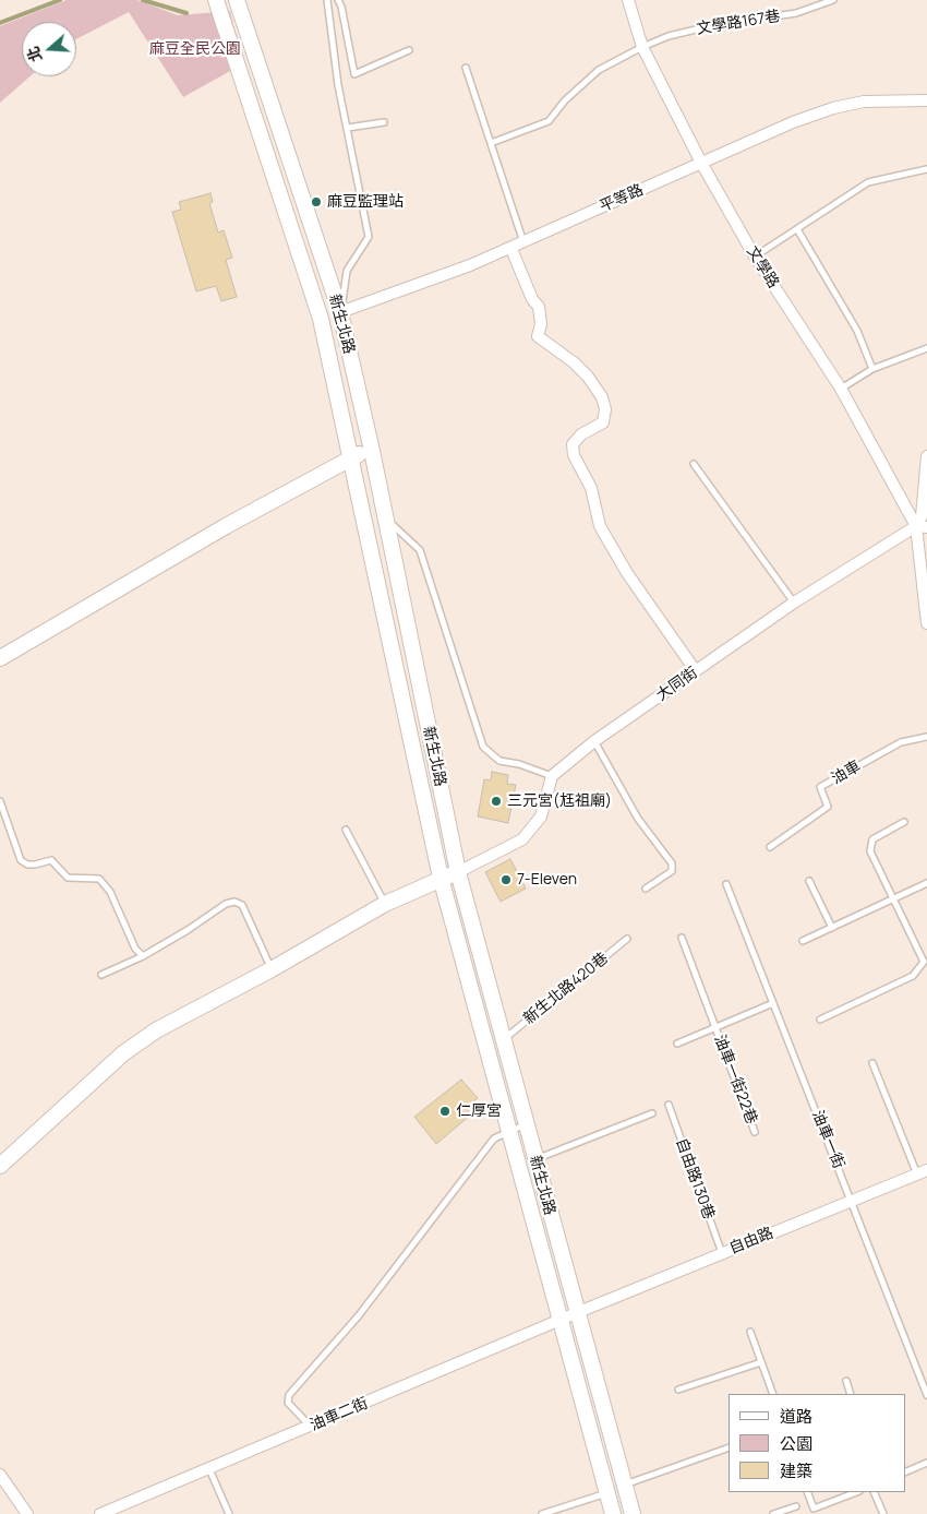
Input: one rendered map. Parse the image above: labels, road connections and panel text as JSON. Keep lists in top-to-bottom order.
{
  "streets": {
    "main road": ["平等路", "新生北路"],
    "street": [
      "文學路",
      "大同街",
      "自由路",
      "油車二街"
    ],
    "lane": [
      "文學路167巷",
      "油車",
      "新生北路420巷",
      "油車一街22巷",
      "油車一街",
      "自由路130巷"
    ]
  },
  "crossings": [
    ["文學路167巷", "文學路"],
    ["平等路", "文學路"],
    ["平等路", "新生北路"],
    ["文學路", "大同街"],
    ["新生北路", "新生北路420巷"],
    ["新生北路", "自由路"],
    ["新生北路", "油車二街"],
    ["油車一街22巷", "油車一街"],
    ["油車一街", "自由路"],
    ["自由路130巷", "自由路"],
    ["自由路", "油車二街"]
  ],
  "parks": ["麻豆全民公園"],
  "places": [
    "麻豆監理站",
    "三元宮(尪祖廟)",
    "7-Eleven",
    "仁厚宮"
  ],
  "legend": ["道路", "公園", "建築"],
  "north": "left"
}
